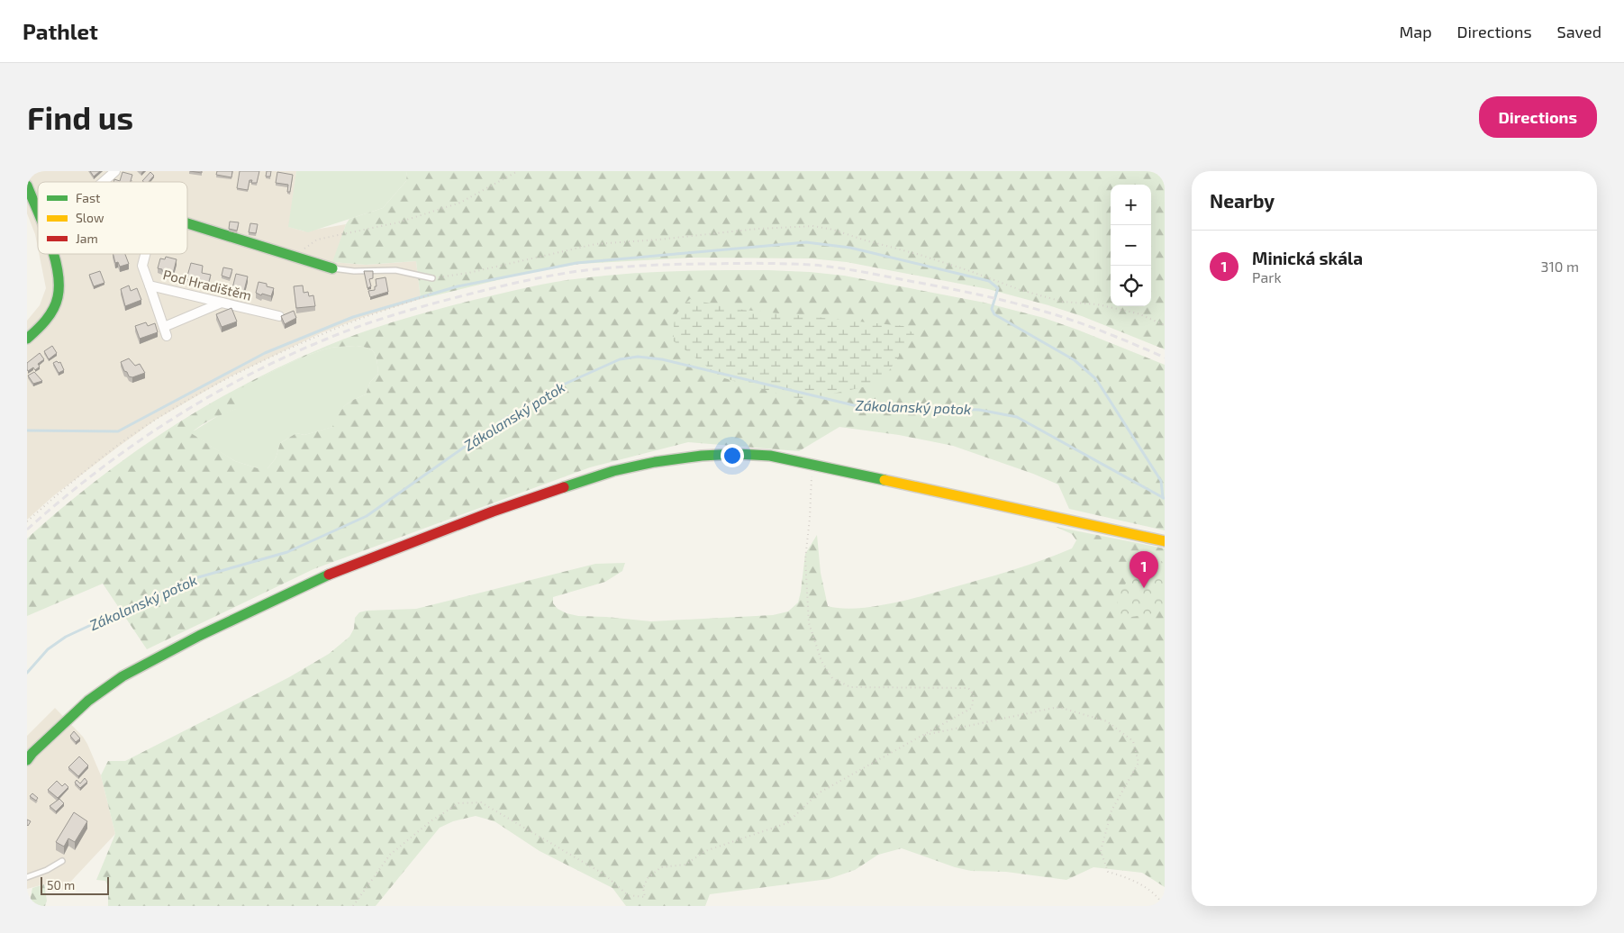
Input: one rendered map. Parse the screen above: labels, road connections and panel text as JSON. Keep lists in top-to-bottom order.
{
  "streets": {
    "street": ["Pod Hradištěm"]
  },
  "water": ["Zákolanský potok"],
  "legend": ["Fast", "Slow", "Jam"],
  "scale_bar": "50 m",
  "page": {
    "header": "Pathlet",
    "nav": ["Map", "Directions", "Saved"],
    "buttons": "Directions",
    "title": "Find us",
    "heading": "Nearby",
    "map_buttons": ["+", "−"],
    "list": [
      {
        "mark": "1",
        "name": "Minická skála",
        "note": "Park",
        "value": "310 m"
      }
    ],
    "pins": "1",
    "scale": "50 m"
  }
}
